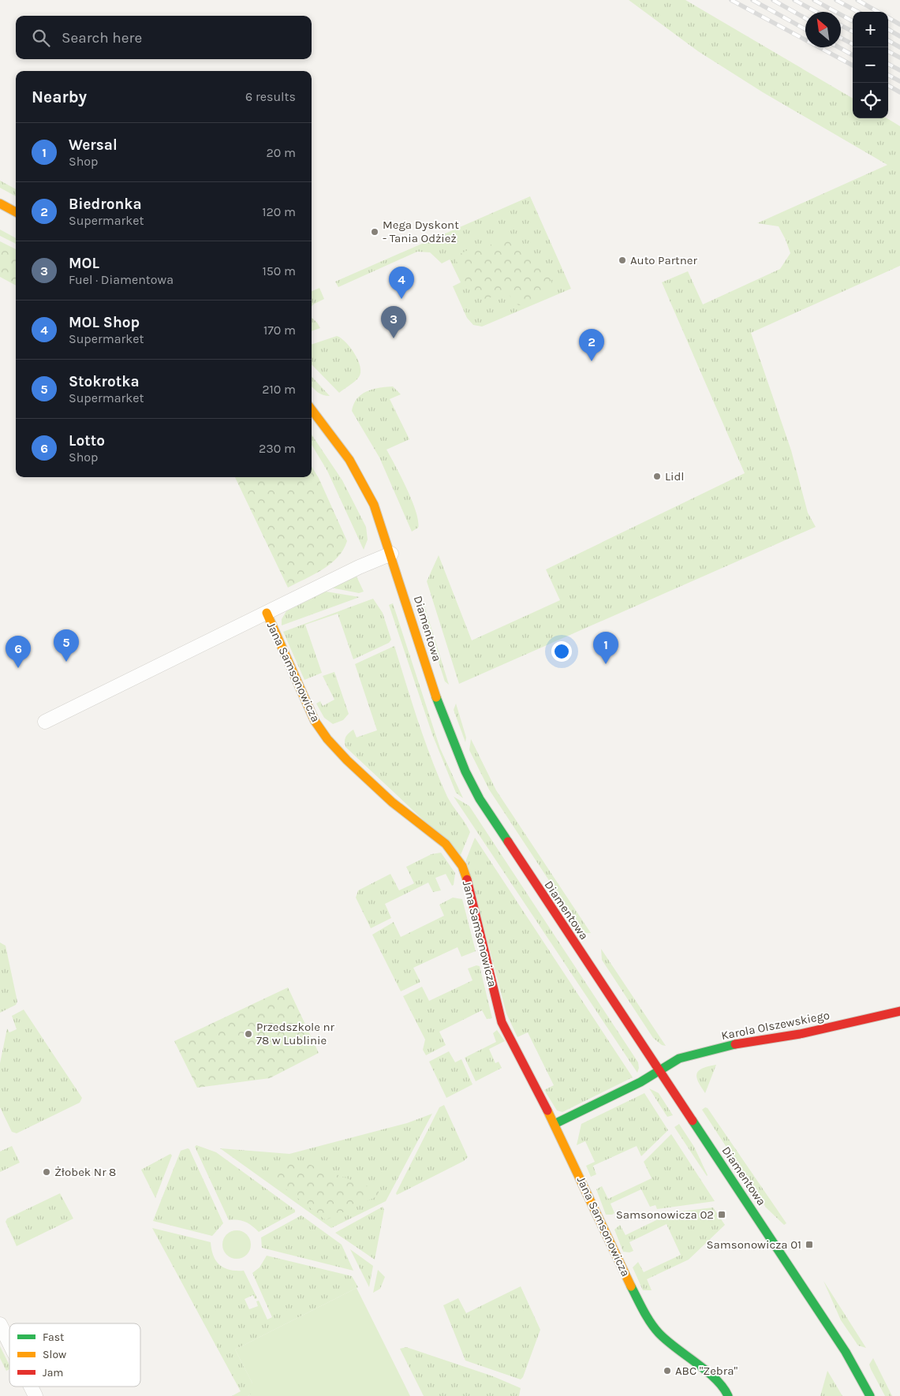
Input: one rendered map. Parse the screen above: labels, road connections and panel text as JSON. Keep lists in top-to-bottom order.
{
  "streets": {
    "street": ["Diamentowa", "Jana Samsonowicza", "Karola Olszewskiego"]
  },
  "crossings": [
    ["Diamentowa", "Jana Samsonowicza"],
    ["Diamentowa", "Karola Olszewskiego"],
    ["Jana Samsonowicza", "Karola Olszewskiego"]
  ],
  "places": {
    "other": [
      "Mega Dyskont - Tania Odżież",
      "Auto Partner",
      "Lidl",
      "Przedszkole nr 78 w Lublinie",
      "Żłobek Nr 8",
      "ABC \"Zebra\""
    ],
    "transit": ["Samsonowicza 02", "Samsonowicza 01"]
  },
  "legend": ["Fast", "Slow", "Jam"],
  "north": "top left",
  "page": {
    "map_buttons": ["+", "−"],
    "search": "Search here",
    "heading": ["Nearby", "6 results"],
    "list": [
      {
        "mark": "1",
        "name": "Wersal",
        "note": "Shop",
        "value": "20 m"
      },
      {
        "mark": "2",
        "name": "Biedronka",
        "note": "Supermarket",
        "value": "120 m"
      },
      {
        "mark": "3",
        "name": "MOL",
        "note": "Fuel · Diamentowa",
        "value": "150 m"
      },
      {
        "mark": "4",
        "name": "MOL Shop",
        "note": "Supermarket",
        "value": "170 m"
      },
      {
        "mark": "5",
        "name": "Stokrotka",
        "note": "Supermarket",
        "value": "210 m"
      },
      {
        "mark": "6",
        "name": "Lotto",
        "note": "Shop",
        "value": "230 m"
      }
    ],
    "pins": [
      "4",
      "3",
      "2",
      "5",
      "1",
      "6"
    ]
  }
}
